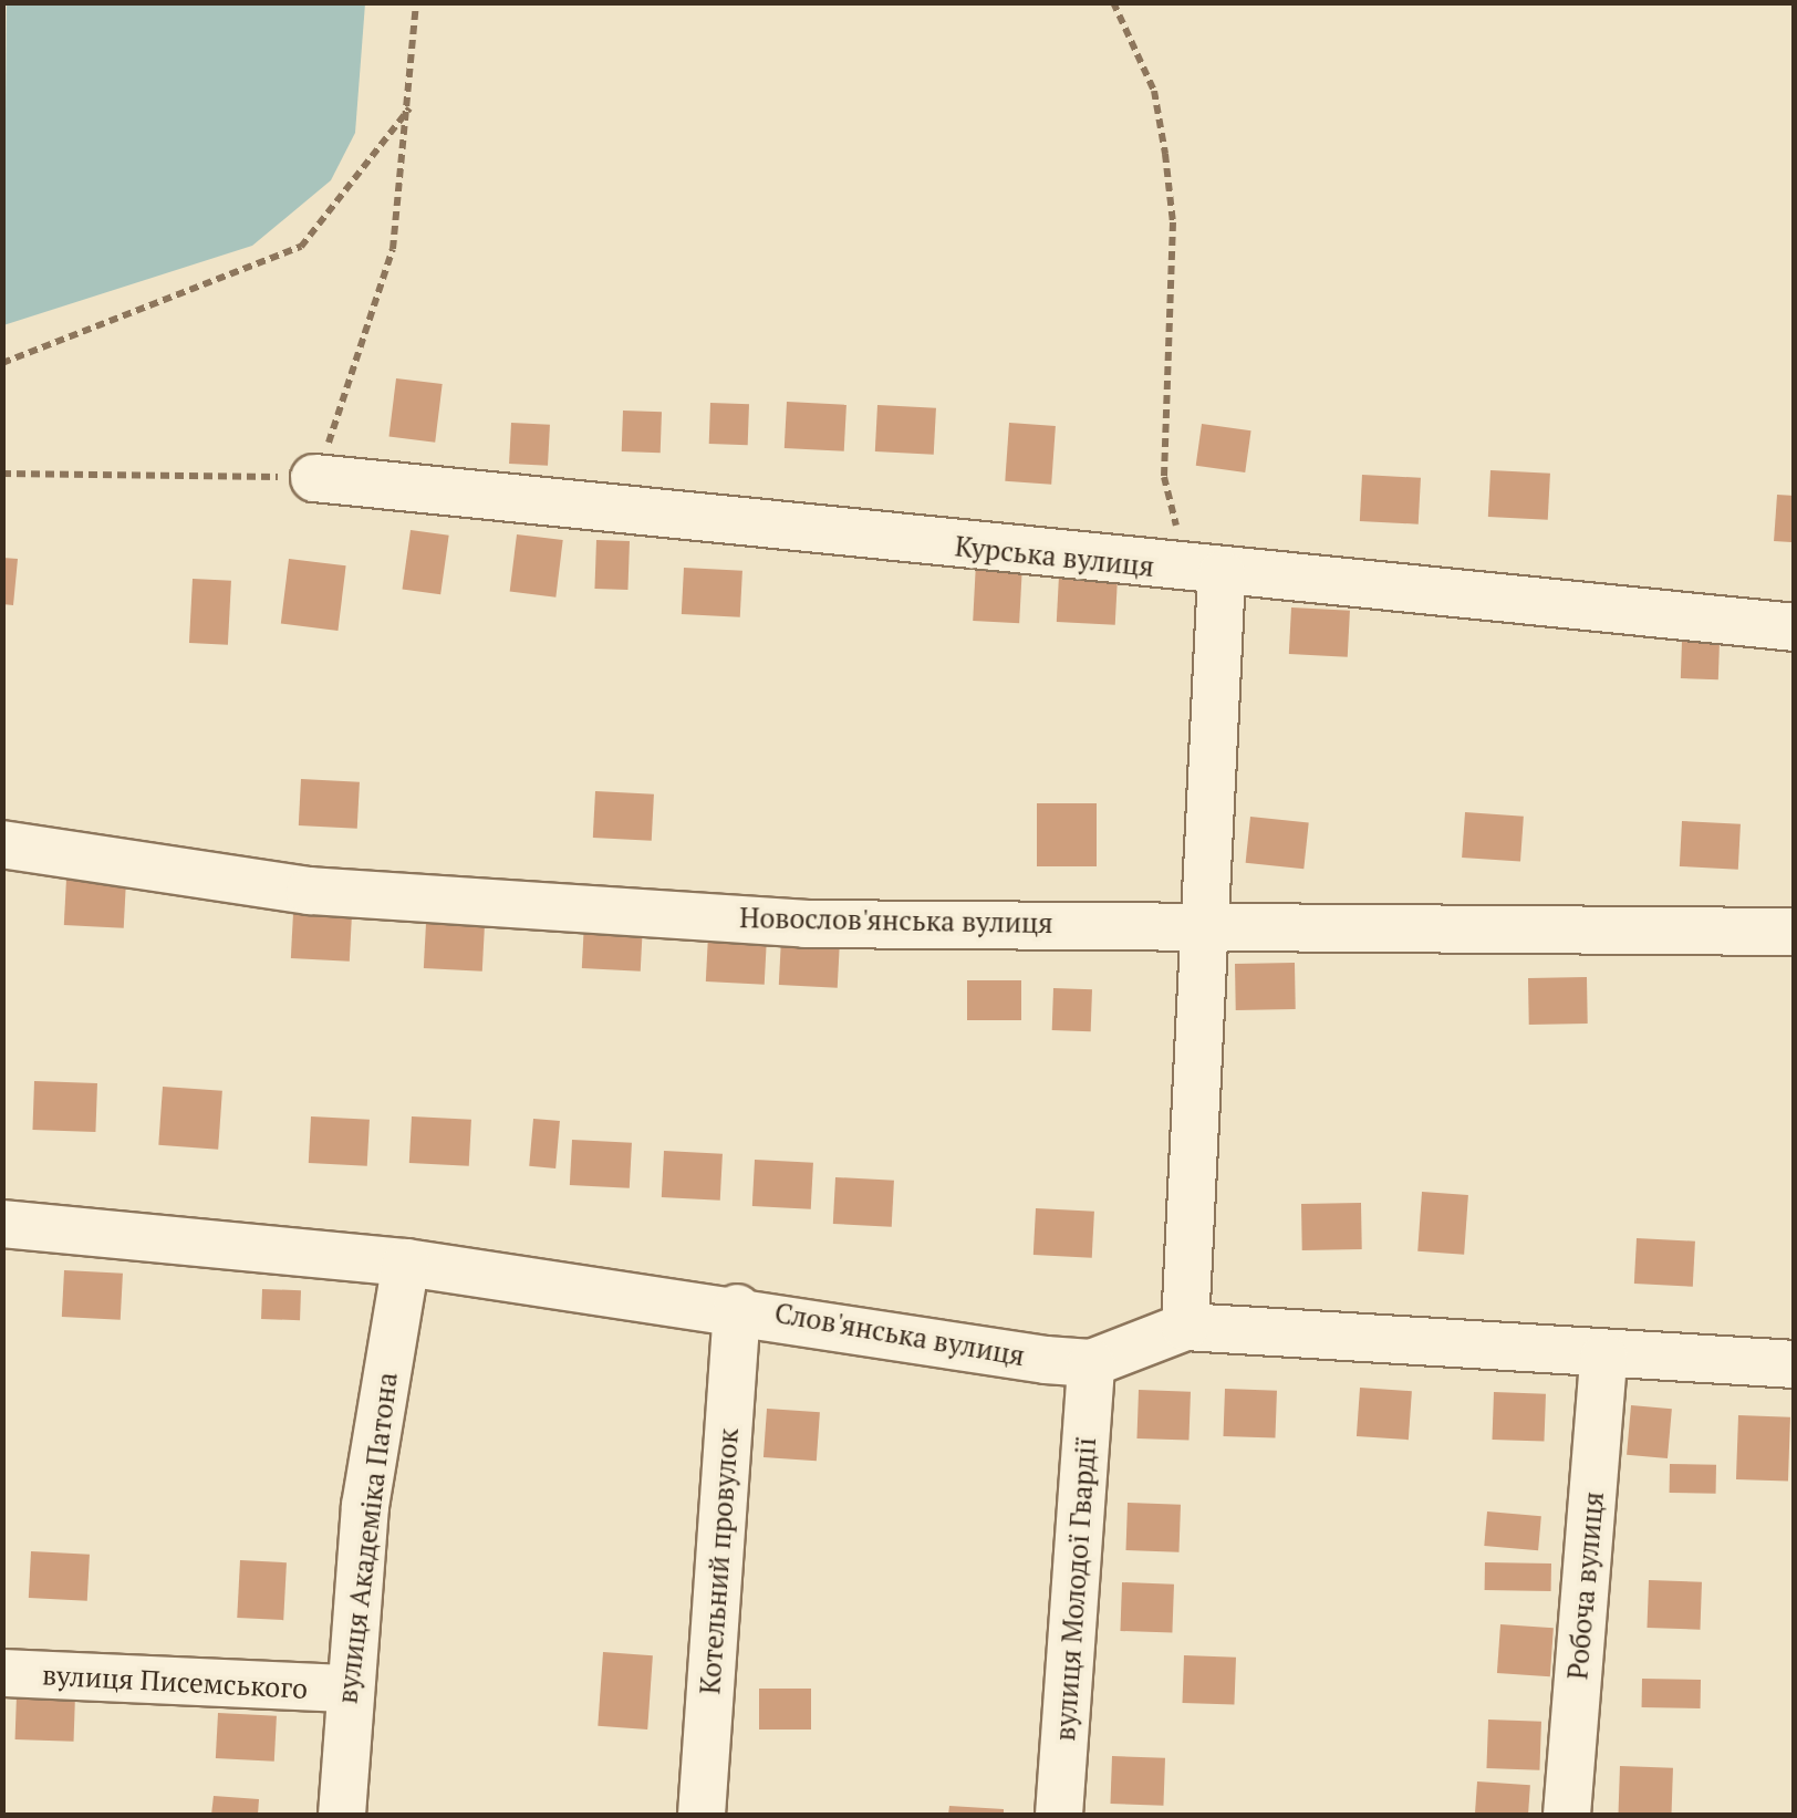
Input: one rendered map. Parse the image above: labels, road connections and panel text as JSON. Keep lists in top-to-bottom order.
{
  "streets": {
    "street": [
      "Курська вулиця",
      "Новослов'янська вулиця",
      "Слов'янська вулиця",
      "вулиця Академіка Патона",
      "Котельний провулок",
      "Робоча вулиця",
      "вулиця Молодої Гвардії",
      "вулиця Писемського"
    ]
  },
  "crossings": [
    ["Слов'янська вулиця", "вулиця Академіка Патона"],
    ["Слов'янська вулиця", "Котельний провулок"],
    ["Слов'янська вулиця", "вулиця Молодої Гвардії"],
    ["вулиця Академіка Патона", "вулиця Писемського"]
  ]
}
